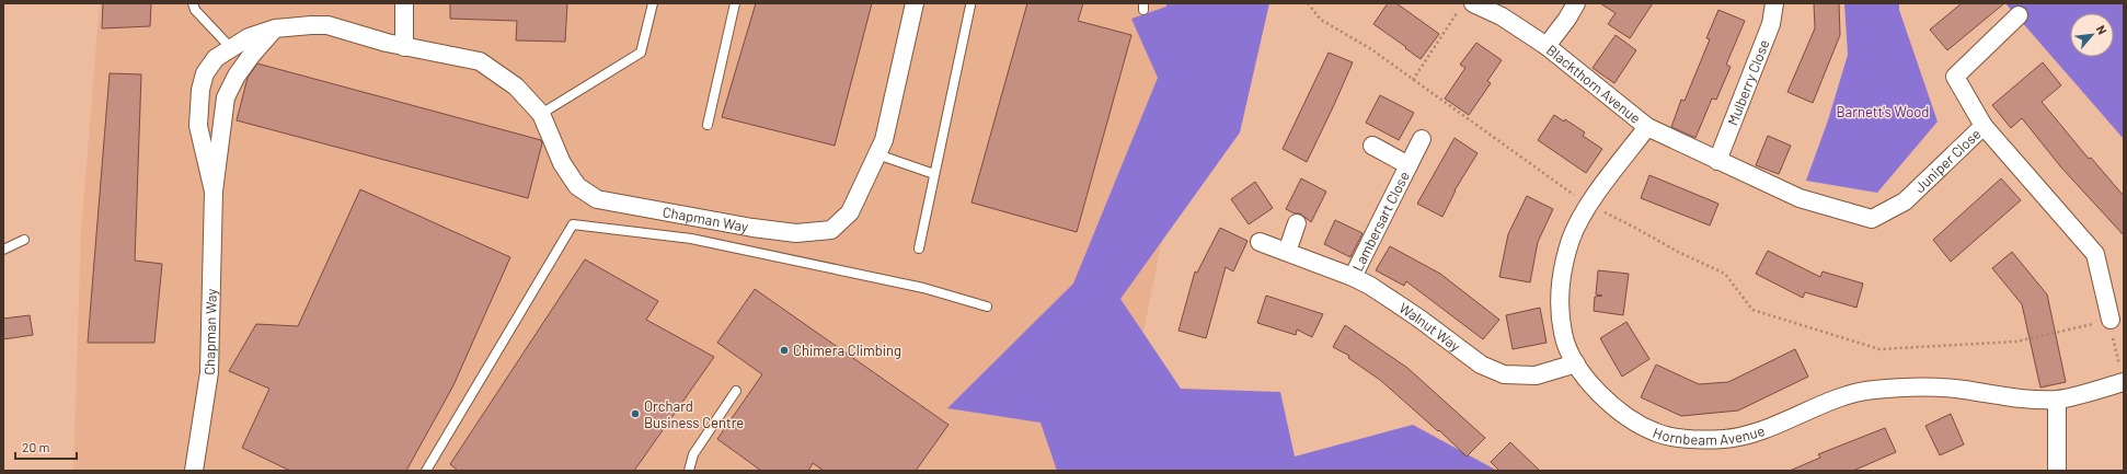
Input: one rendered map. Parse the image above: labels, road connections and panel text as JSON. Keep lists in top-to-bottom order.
{
  "streets": {
    "street": [
      "Mulberry Close",
      "Blackthorn Avenue",
      "Juniper Close",
      "Chapman Way",
      "Lambersart Close",
      "Walnut Way",
      "Hornbeam Avenue"
    ]
  },
  "crossings": [
    ["Mulberry Close", "Blackthorn Avenue"],
    ["Mulberry Close", "Juniper Close"],
    ["Blackthorn Avenue", "Juniper Close"],
    ["Blackthorn Avenue", "Hornbeam Avenue"],
    ["Lambersart Close", "Walnut Way"],
    ["Walnut Way", "Hornbeam Avenue"]
  ],
  "parks": ["Barnett's Wood"],
  "places": ["Chimera Climbing", "Orchard Business Centre"],
  "scale_bar": "20 m",
  "north": "top right"
}
